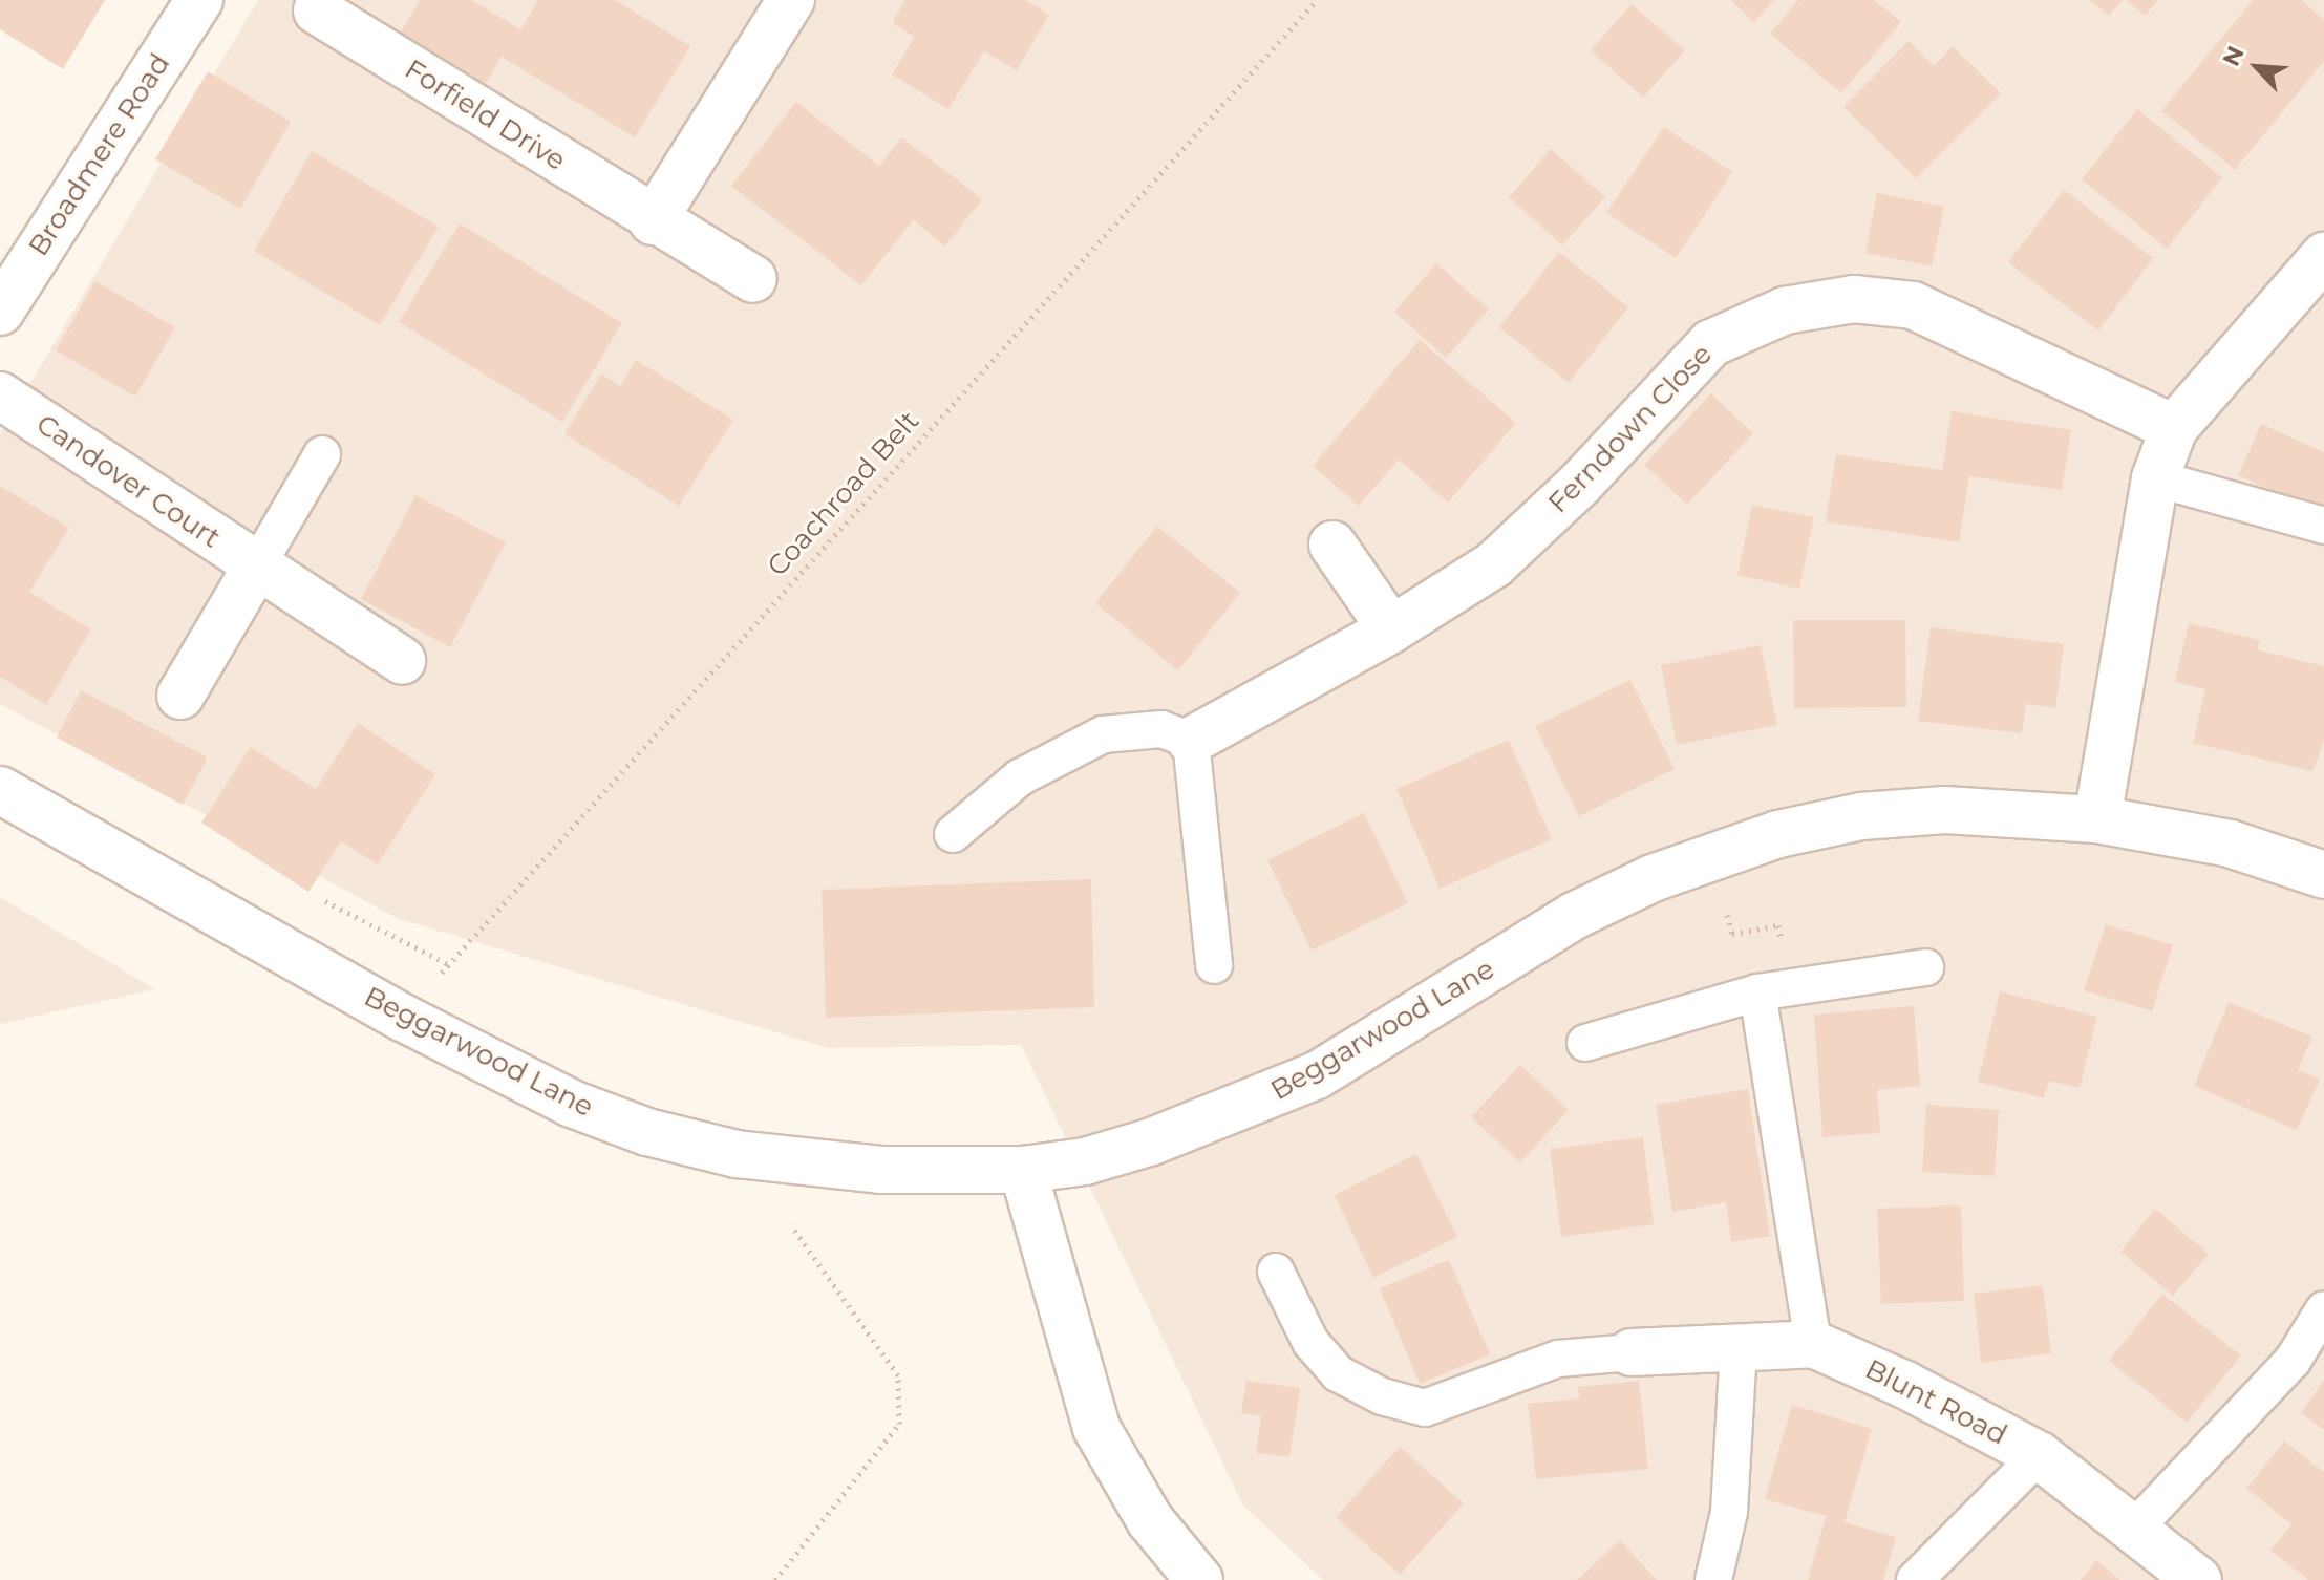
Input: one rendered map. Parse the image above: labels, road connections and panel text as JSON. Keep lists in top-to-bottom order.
{
  "streets": {
    "street": [
      "Forfield Drive",
      "Broadmere Road",
      "Ferndown Close",
      "Candover Court",
      "Beggarwood Lane",
      "Blunt Road"
    ],
    "path": ["Coachroad Belt"]
  },
  "crossings": [
    ["Coachroad Belt", "Beggarwood Lane"]
  ],
  "north": "top left"
}
